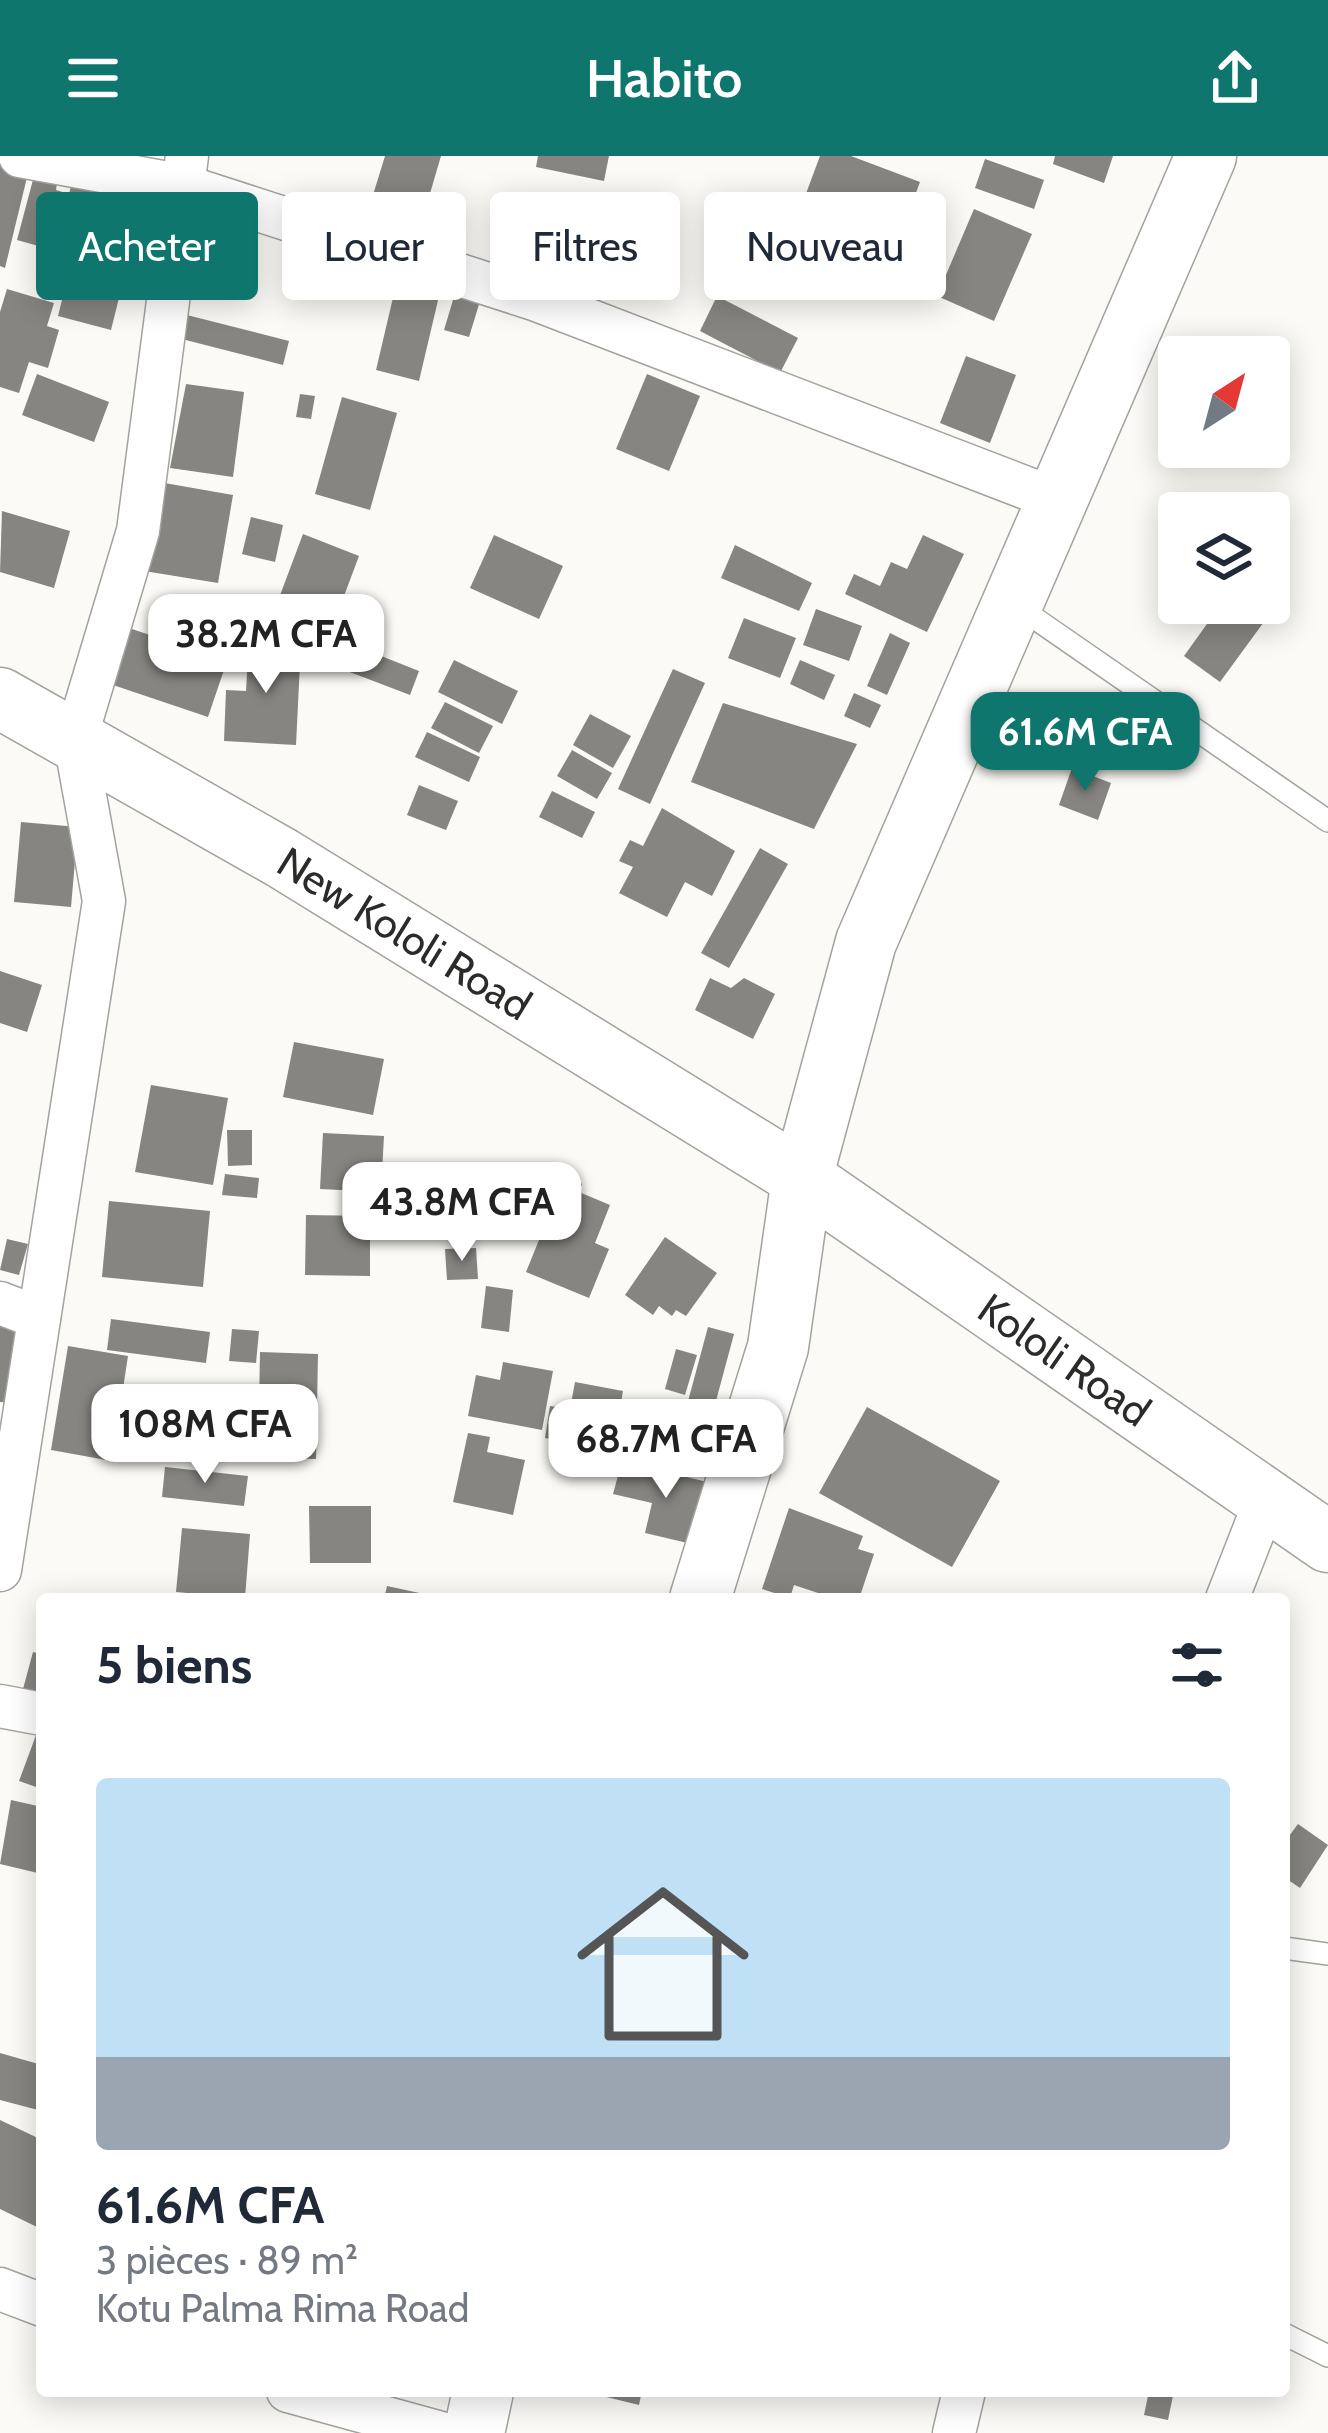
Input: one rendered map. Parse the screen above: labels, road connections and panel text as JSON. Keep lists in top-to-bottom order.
{
  "streets": {
    "street": ["New Kololi Road", "Kololi Road"]
  },
  "crossings": [
    ["New Kololi Road", "Kololi Road"]
  ],
  "north": "top right",
  "page": {
    "header": "Habito",
    "chip": [
      "Acheter",
      "Louer",
      "Filtres",
      "Nouveau"
    ],
    "price": [
      "38.2M CFA",
      "61.6M CFA",
      "43.8M CFA",
      "108M CFA",
      "68.7M CFA"
    ],
    "heading": "5 biens",
    "list": [
      {
        "name": "61.6M CFA",
        "note": "3 pièces · 89 m² · Kotu Palma Rima Road"
      }
    ]
  }
}
